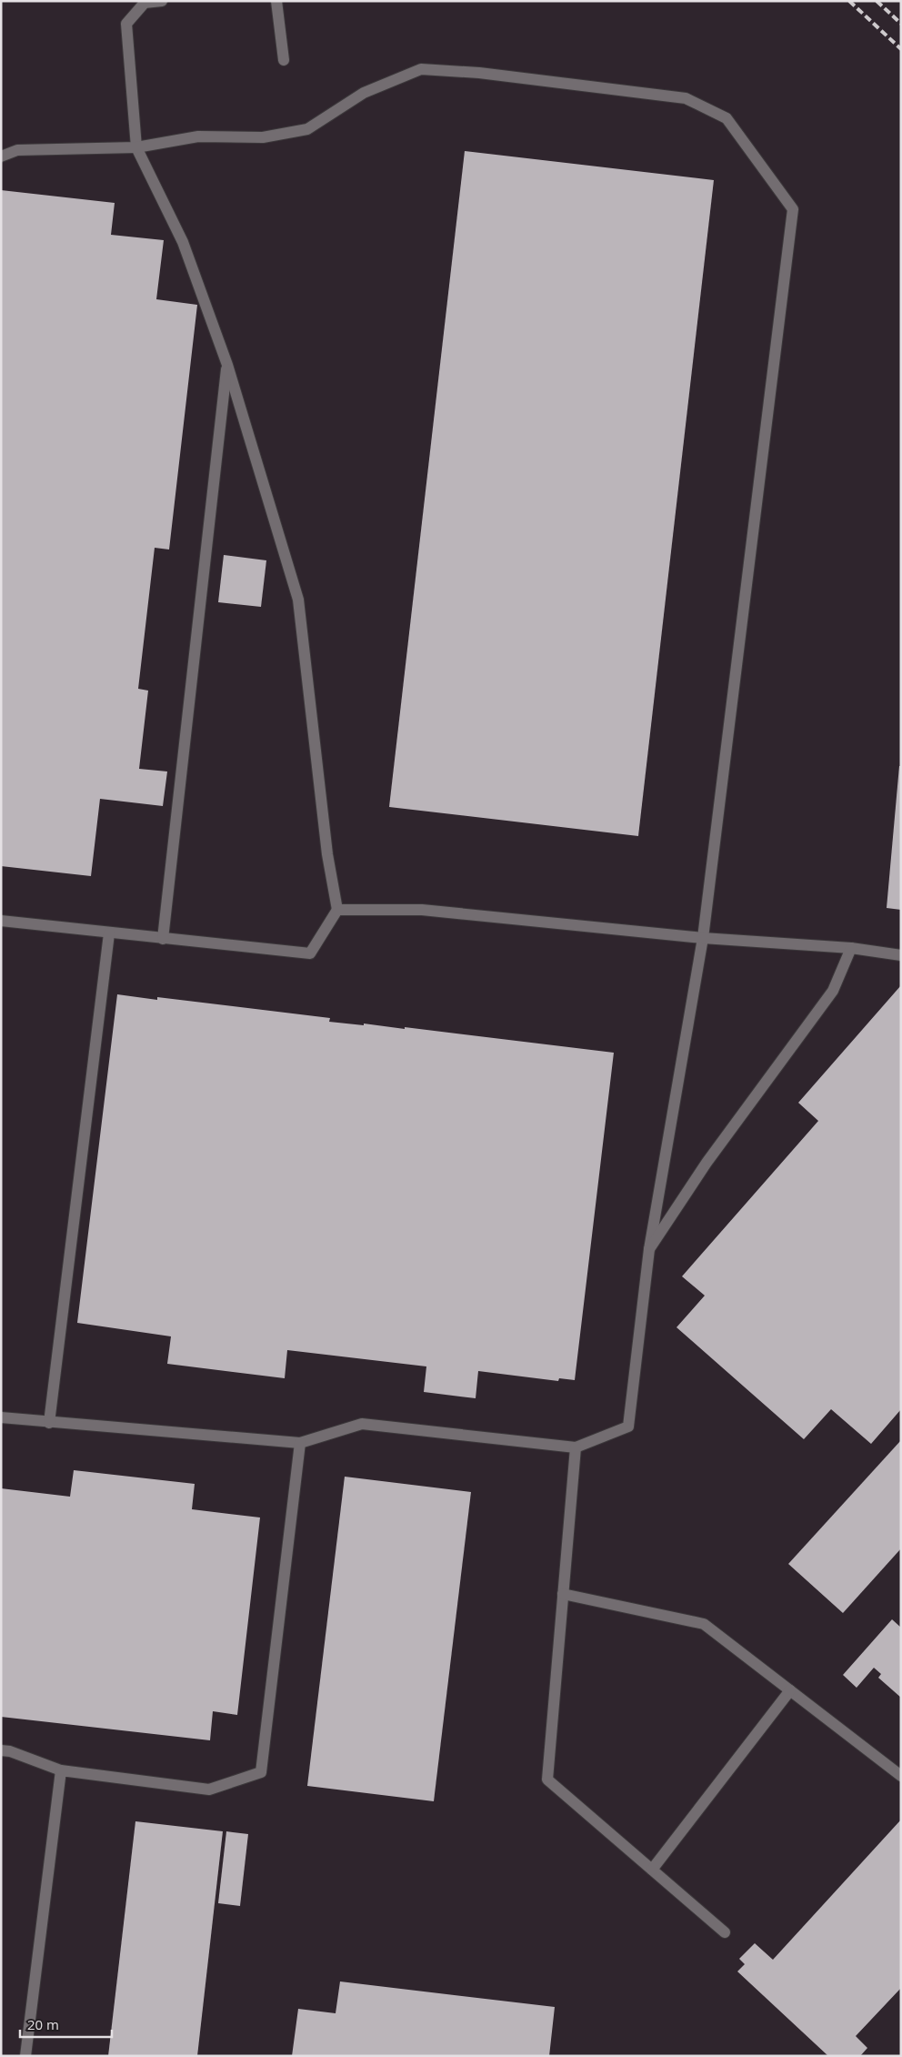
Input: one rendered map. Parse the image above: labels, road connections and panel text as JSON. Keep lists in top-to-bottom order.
{
  "scale_bar": "20 m"
}
